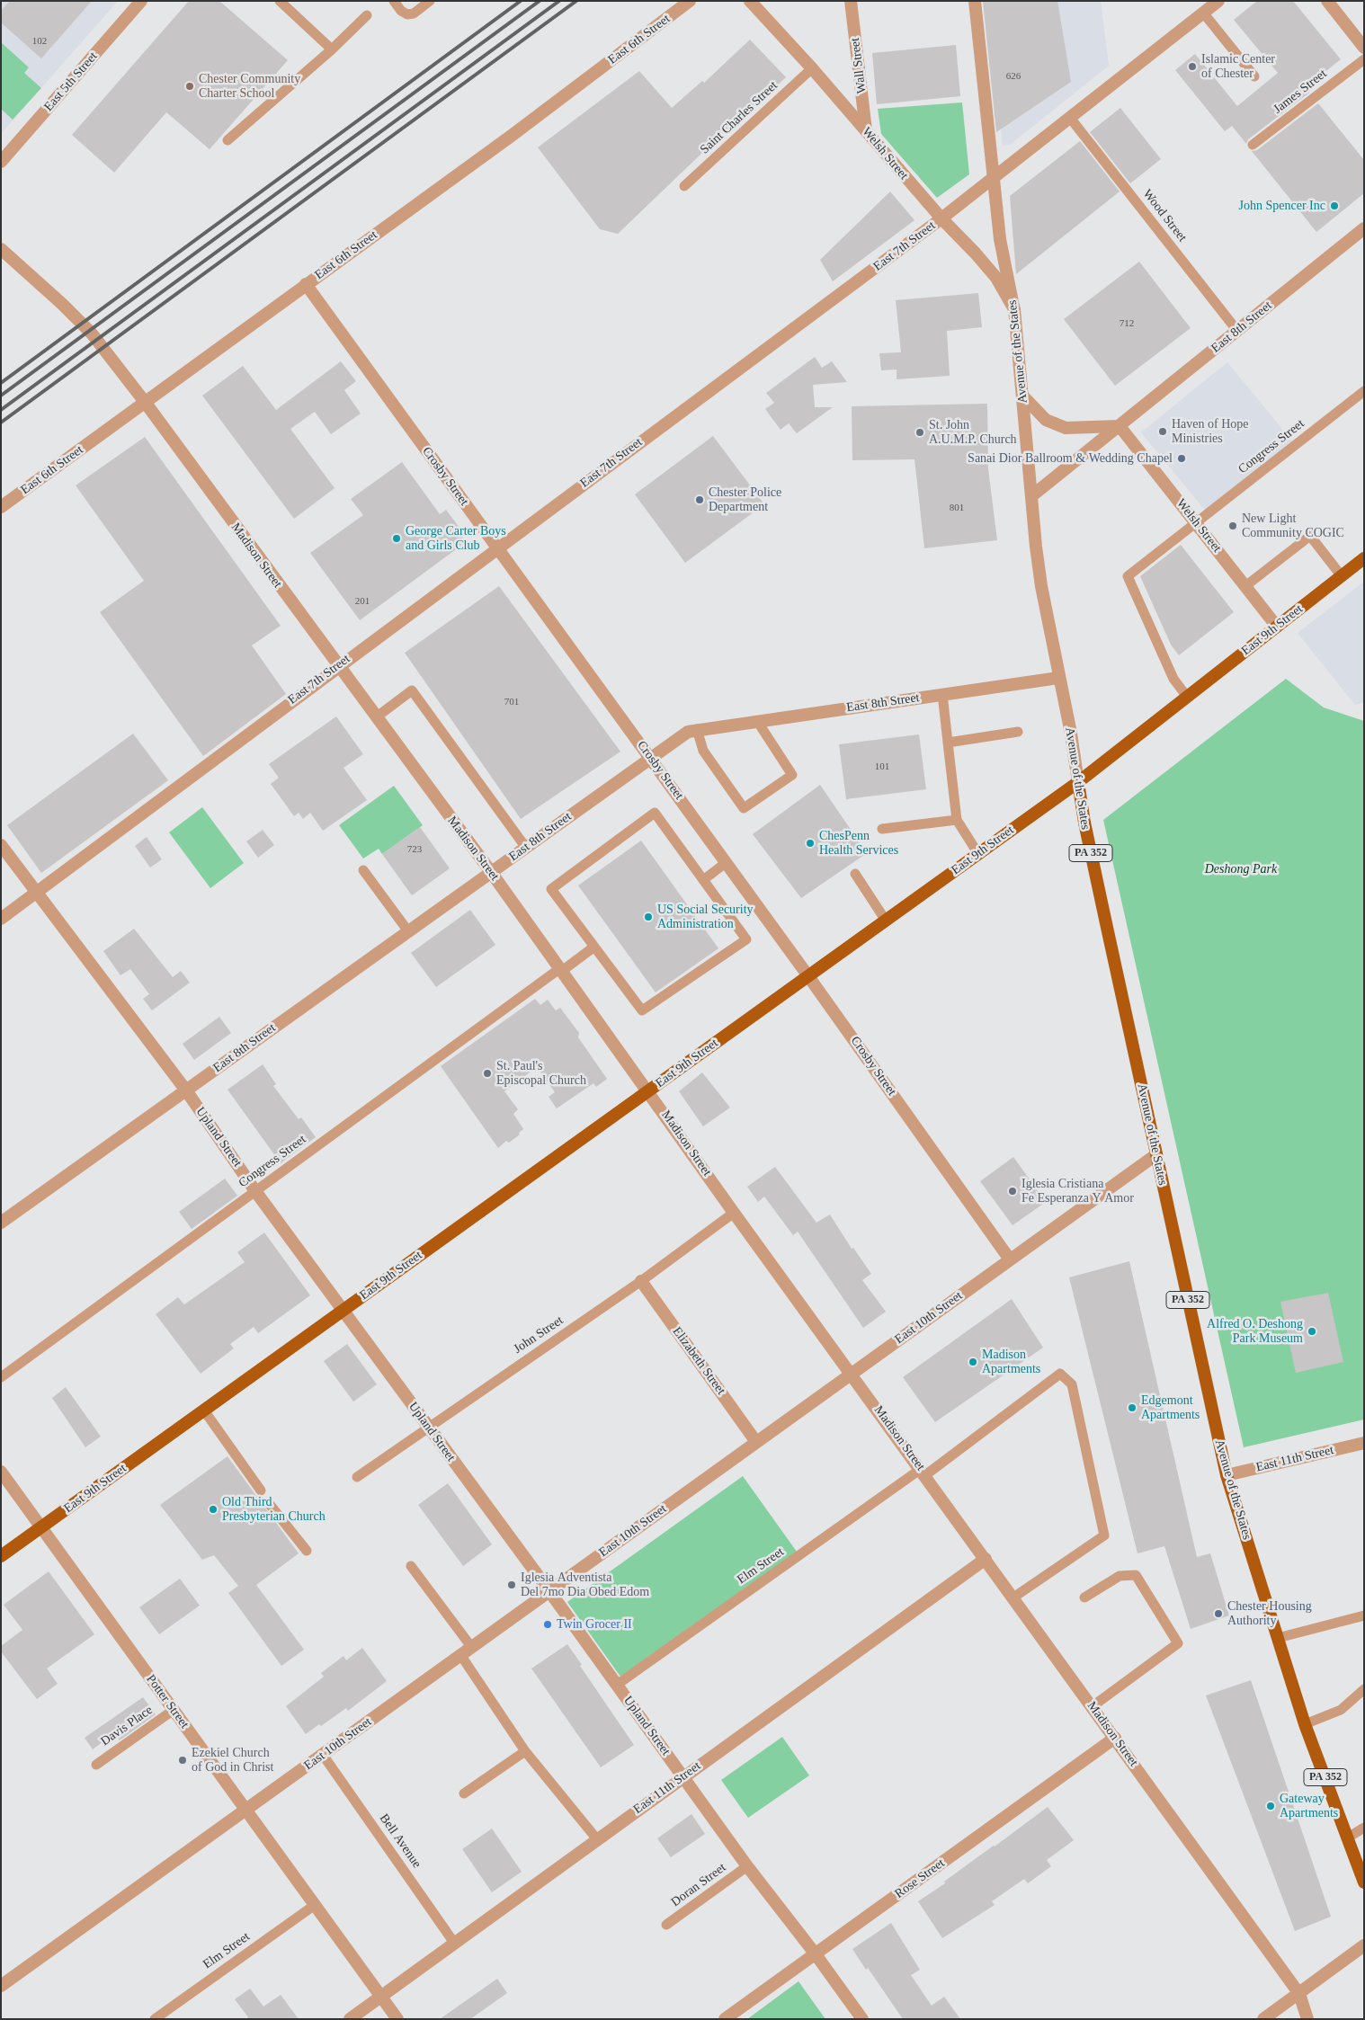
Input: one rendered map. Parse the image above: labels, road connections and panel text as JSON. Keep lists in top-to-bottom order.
{
  "streets": {
    "main road": ["Avenue of the States", "East 9th Street", "PA 352"],
    "street": [
      "East 6th Street",
      "Wall Street",
      "East 5th Street",
      "Welsh Street",
      "East 7th Street",
      "East 8th Street",
      "Crosby Street",
      "Madison Street",
      "Upland Street",
      "East 10th Street",
      "Elizabeth Street",
      "East 11th Street",
      "Potter Street",
      "Rose Street"
    ],
    "lane": [
      "James Street",
      "Saint Charles Street",
      "Wood Street",
      "Congress Street",
      "John Street",
      "Elm Street",
      "Davis Place",
      "Bell Avenue",
      "Doran Street"
    ]
  },
  "crossings": [
    ["East 6th Street", "Crosby Street"],
    ["East 6th Street", "Madison Street"],
    ["Wall Street", "Welsh Street"],
    ["Saint Charles Street", "Welsh Street"],
    ["Welsh Street", "East 7th Street"],
    ["Welsh Street", "East 8th Street"],
    ["Welsh Street", "Avenue of the States"],
    ["Welsh Street", "Congress Street"],
    ["Welsh Street", "East 9th Street"],
    ["Wood Street", "East 7th Street"],
    ["Wood Street", "East 8th Street"],
    ["East 7th Street", "Avenue of the States"],
    ["East 7th Street", "Crosby Street"],
    ["East 7th Street", "Madison Street"],
    ["East 7th Street", "Upland Street"],
    ["East 8th Street", "Avenue of the States"],
    ["East 8th Street", "Crosby Street"],
    ["East 8th Street", "Madison Street"],
    ["East 8th Street", "Upland Street"],
    ["Avenue of the States", "East 9th Street"],
    ["Avenue of the States", "PA 352"],
    ["Avenue of the States", "East 10th Street"],
    ["Avenue of the States", "East 11th Street"],
    ["Congress Street", "Madison Street"],
    ["Congress Street", "East 9th Street"],
    ["Congress Street", "Upland Street"],
    ["Crosby Street", "East 9th Street"],
    ["Crosby Street", "East 10th Street"],
    ["Madison Street", "East 9th Street"],
    ["Madison Street", "East 10th Street"],
    ["Madison Street", "John Street"],
    ["Madison Street", "East 11th Street"],
    ["Madison Street", "Elm Street"],
    ["Madison Street", "Rose Street"],
    ["East 9th Street", "Upland Street"],
    ["East 9th Street", "Potter Street"],
    ["Upland Street", "East 10th Street"],
    ["Upland Street", "John Street"],
    ["Upland Street", "East 11th Street"],
    ["Upland Street", "Elm Street"],
    ["Upland Street", "Rose Street"],
    ["Upland Street", "Doran Street"],
    ["East 10th Street", "Elizabeth Street"],
    ["East 10th Street", "Potter Street"],
    ["East 10th Street", "Bell Avenue"],
    ["John Street", "Elizabeth Street"],
    ["East 11th Street", "Potter Street"],
    ["East 11th Street", "Bell Avenue"],
    ["Elm Street", "Potter Street"],
    ["Potter Street", "Davis Place"]
  ],
  "parks": ["Deshong Park"],
  "places": [
    "Islamic Center of Chester",
    "Chester Community Charter School",
    "John Spencer Inc",
    "Haven of Hope Ministries",
    "St. John A.U.M.P. Church",
    "Sanai Dior Ballroom & Wedding Chapel",
    "Chester Police Department",
    "New Light Community COGIC",
    "George Carter Boys and Girls Club",
    "ChesPenn Health Services",
    "US Social Security Administration",
    "St. Paul's Episcopal Church",
    "Iglesia Cristiana Fe Esperanza Y Amor",
    "Alfred O. Deshong Park Museum",
    "Madison Apartments",
    "Edgemont Apartments",
    "Old Third Presbyterian Church",
    "Iglesia Adventista Del 7mo Dia Obed Edom",
    "Chester Housing Authority",
    "Twin Grocer II",
    "Ezekiel Church of God in Christ",
    "Gateway Apartments"
  ],
  "house_numbers": [
    "102",
    "626",
    "712",
    "801",
    "201",
    "701",
    "101",
    "723"
  ]
}
